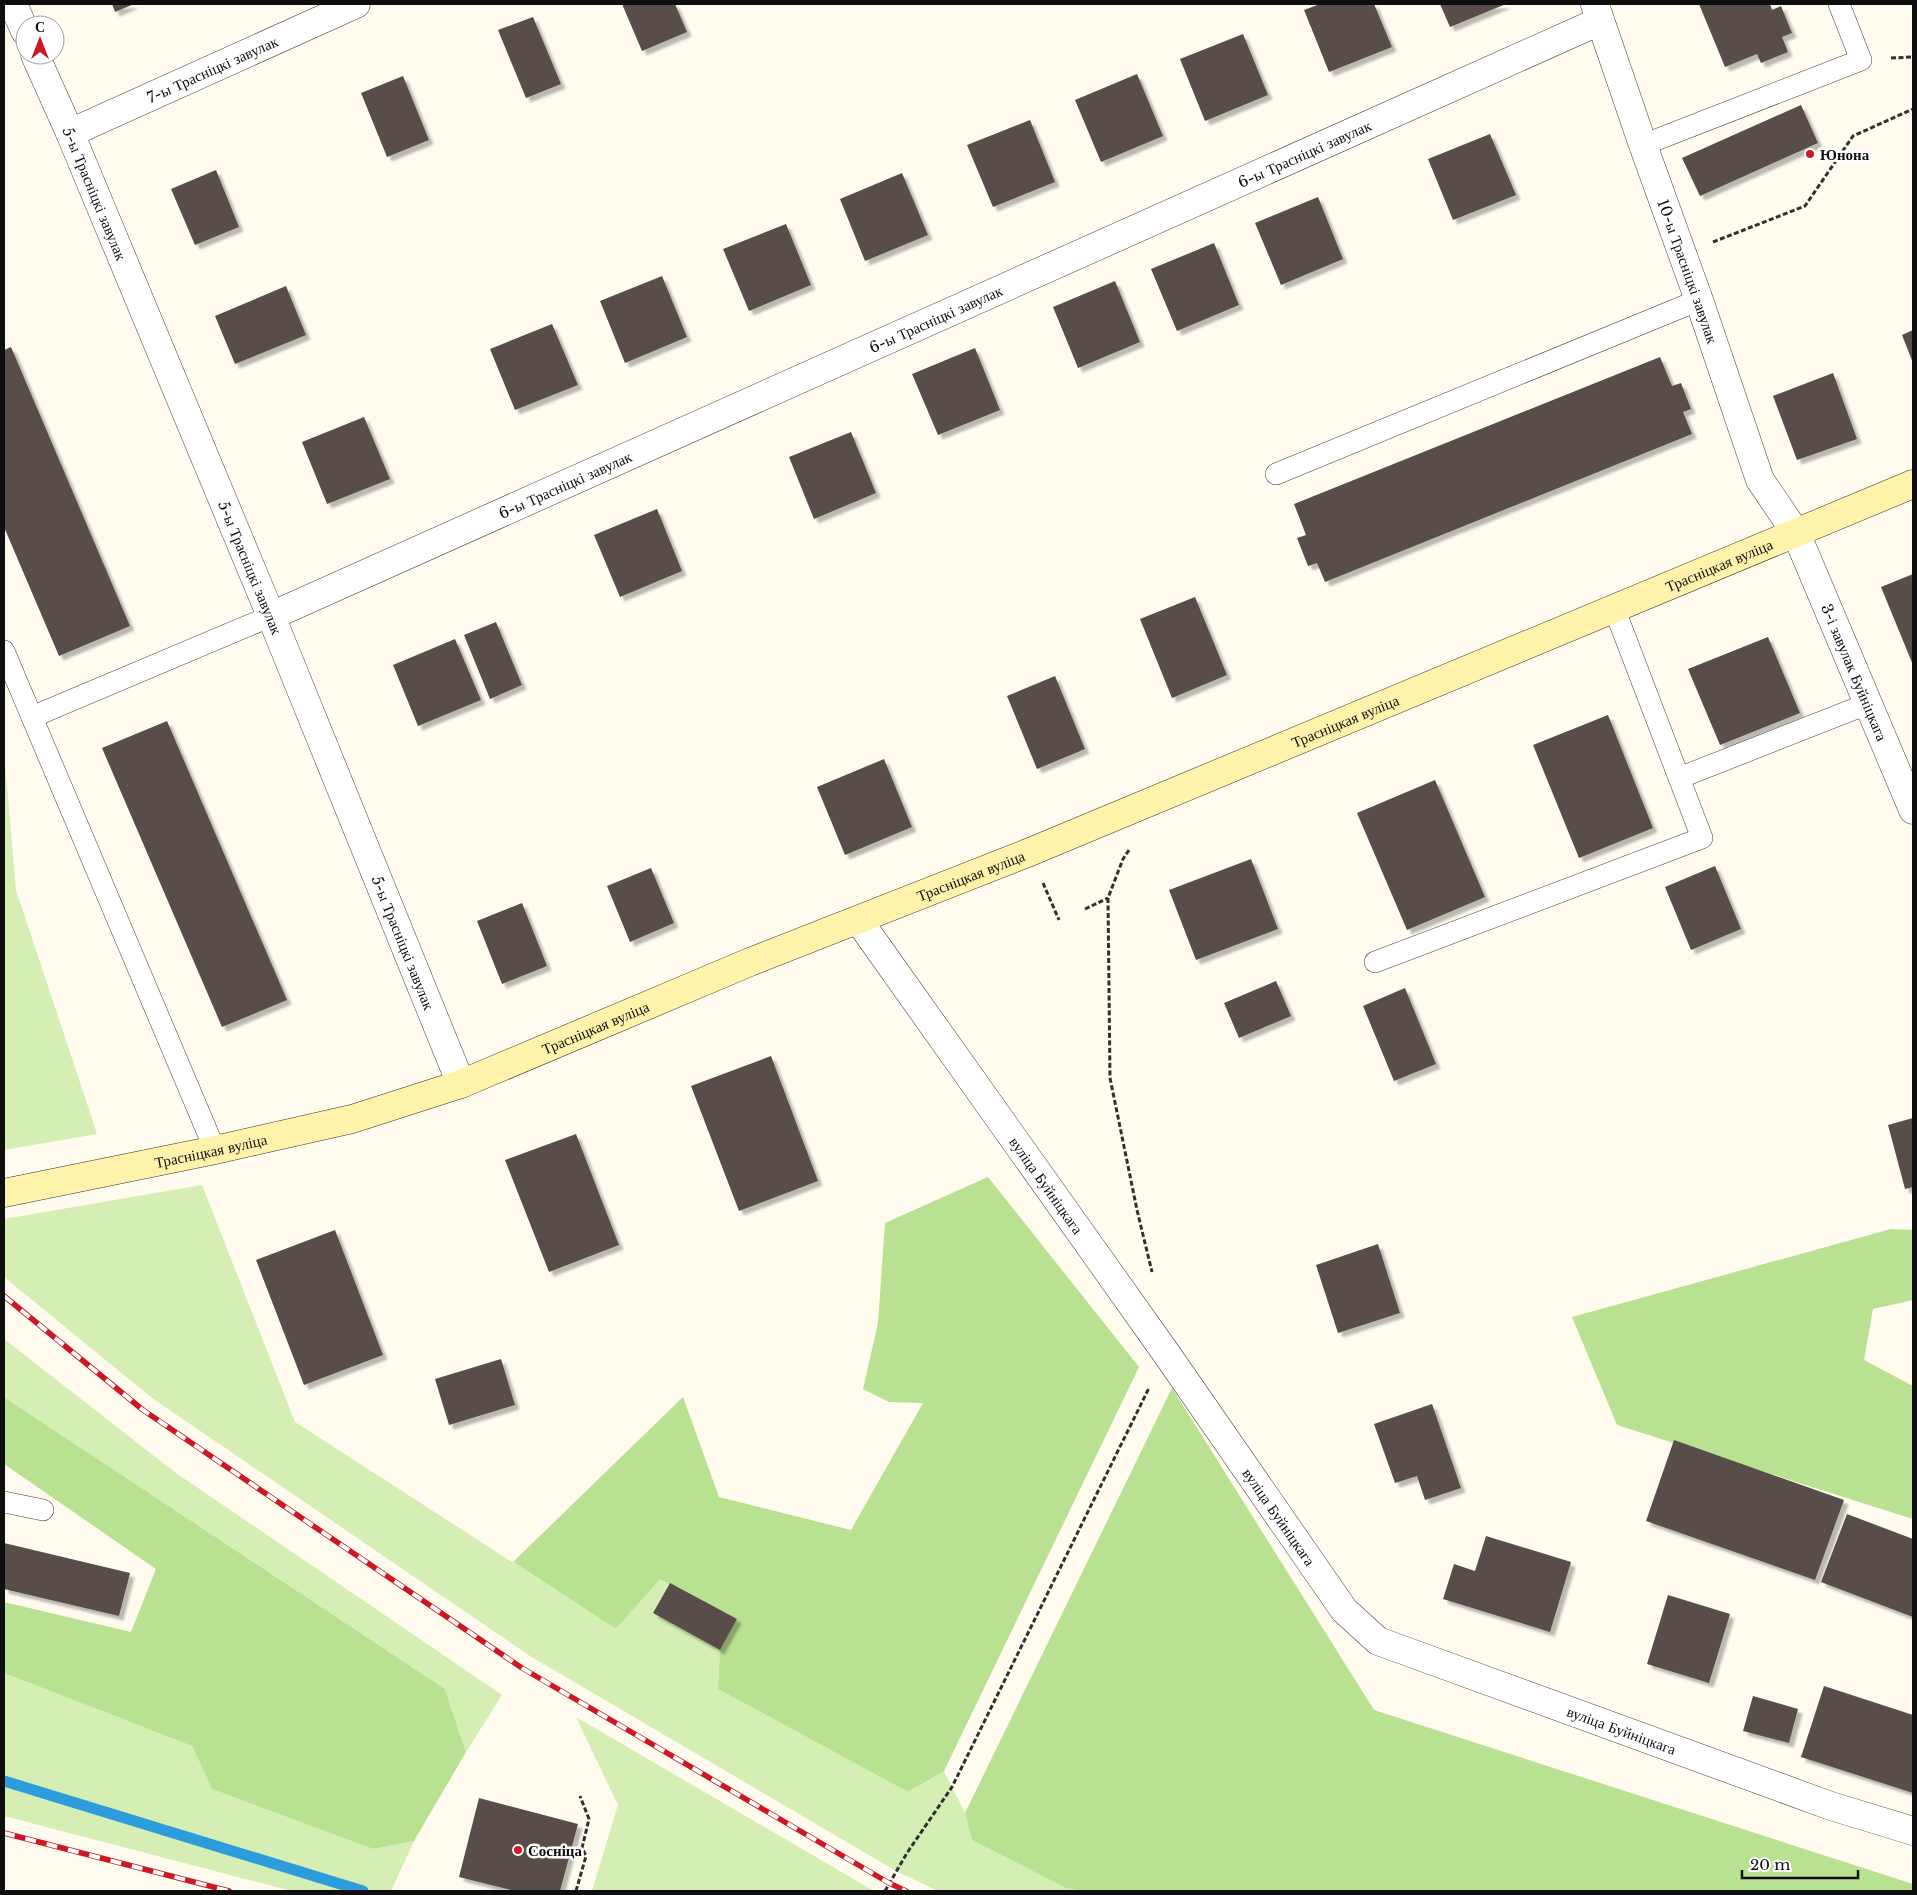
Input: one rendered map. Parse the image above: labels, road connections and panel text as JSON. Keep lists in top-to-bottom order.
{
  "streets": {
    "street": [
      "7-ы Трасніцкі завулак",
      "6-ы Трасніцкі завулак",
      "5-ы Трасніцкі завулак",
      "10-ы Трасніцкі завулак",
      "Трасніцкая вуліца",
      "3-і завулак Буйніцкага",
      "вуліца Буйніцкага"
    ]
  },
  "crossings": [
    ["7-ы Трасніцкі завулак", "5-ы Трасніцкі завулак"],
    ["6-ы Трасніцкі завулак", "5-ы Трасніцкі завулак"],
    ["6-ы Трасніцкі завулак", "10-ы Трасніцкі завулак"],
    ["5-ы Трасніцкі завулак", "Трасніцкая вуліца"],
    ["10-ы Трасніцкі завулак", "Трасніцкая вуліца"],
    ["10-ы Трасніцкі завулак", "3-і завулак Буйніцкага"],
    ["Трасніцкая вуліца", "3-і завулак Буйніцкага"],
    ["Трасніцкая вуліца", "вуліца Буйніцкага"]
  ],
  "places": ["Юнона", "Сосніца"],
  "scale_bar": "20 m",
  "north": "top"
}
